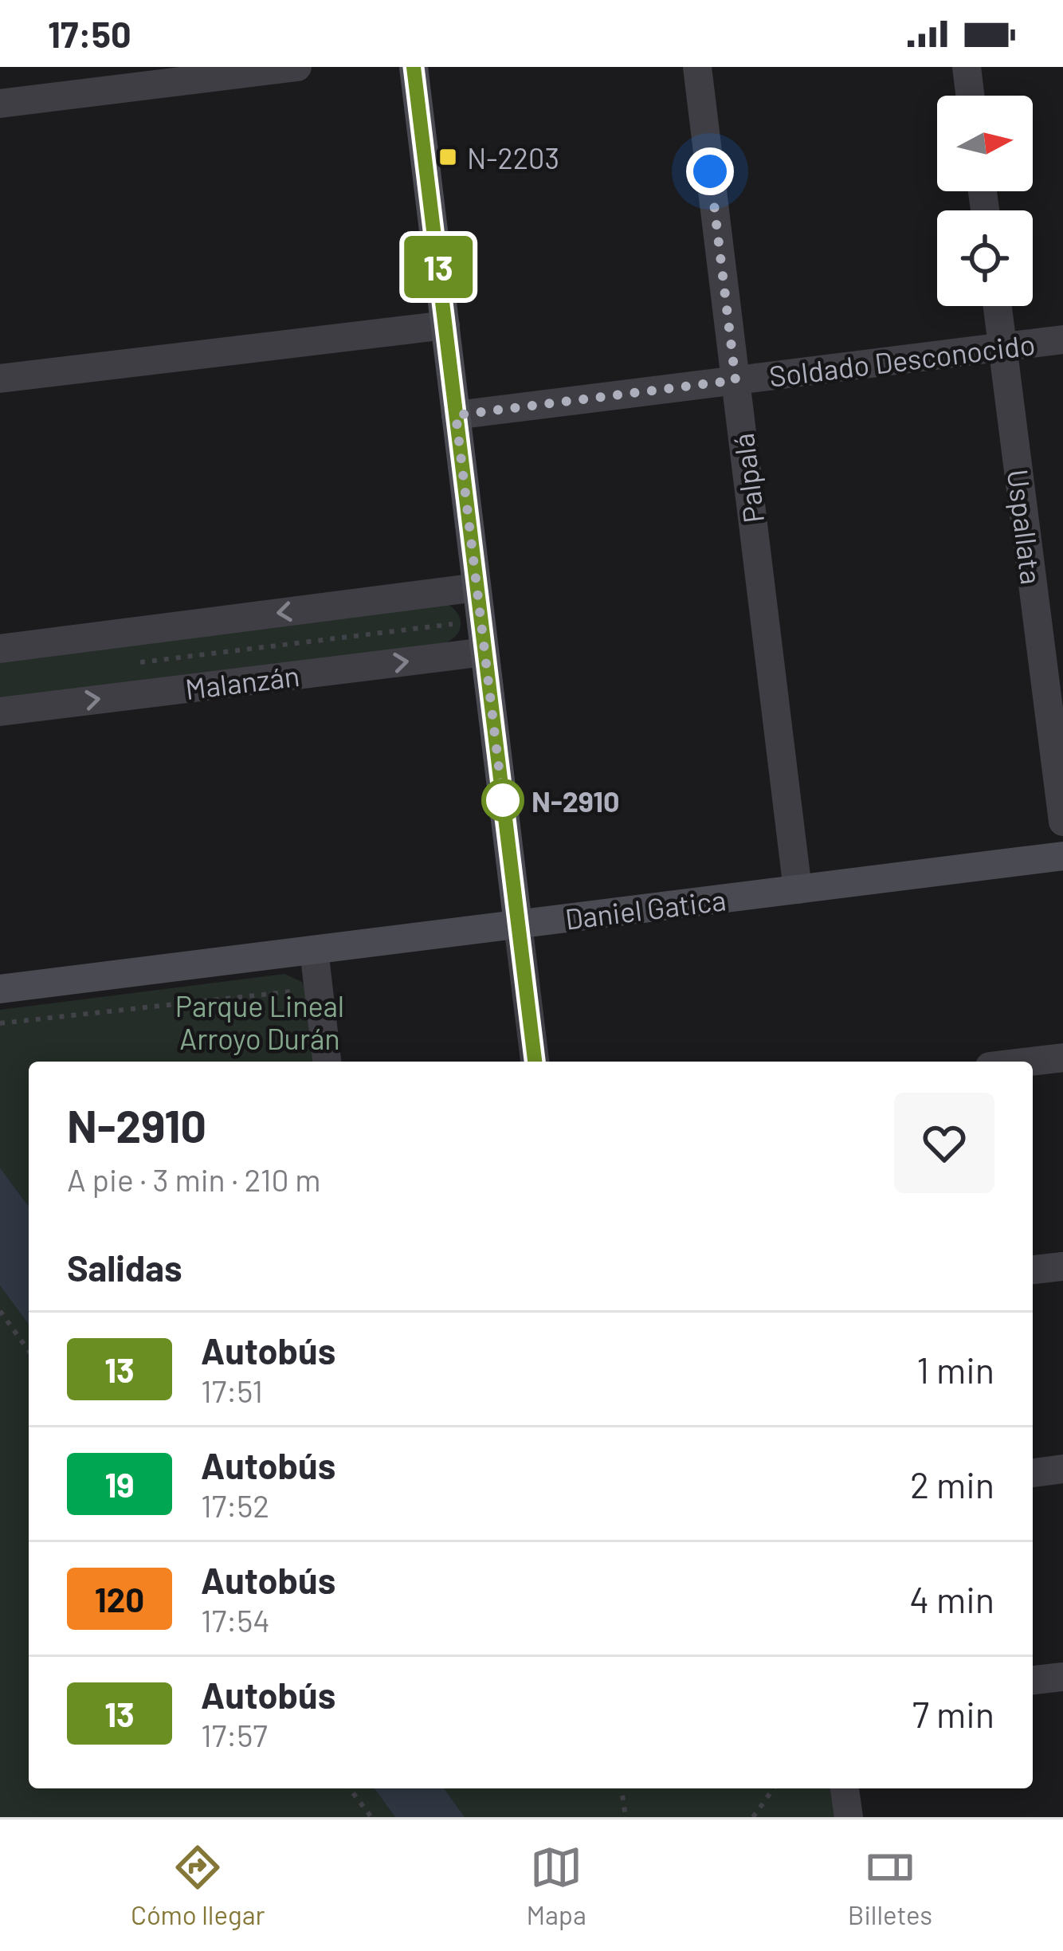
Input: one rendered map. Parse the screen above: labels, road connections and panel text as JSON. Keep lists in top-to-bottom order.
{
  "streets": {
    "main road": ["Daniel Gatica"],
    "street": [
      "Soldado Desconocido",
      "Palpalá",
      "Uspallata",
      "Malanzán"
    ]
  },
  "crossings": [
    ["Soldado Desconocido", "Palpalá"],
    ["Soldado Desconocido", "Uspallata"],
    ["Palpalá", "Daniel Gatica"]
  ],
  "parks": ["Parque Lineal Arroyo Durán"],
  "places": {
    "transit": ["N-2203"],
    "other": ["N-2910"]
  },
  "lines": ["bus line 13"],
  "north": "right",
  "page": {
    "status": "17:50",
    "on_map": "13",
    "heading": [
      ["N-2910", "A pie · 3 min · 210 m"],
      "Salidas"
    ],
    "list": [
      {
        "mark": "13",
        "name": "Autobús",
        "note": "17:51",
        "value": "1 min"
      },
      {
        "mark": "19",
        "name": "Autobús",
        "note": "17:52",
        "value": "2 min"
      },
      {
        "mark": "120",
        "name": "Autobús",
        "note": "17:54",
        "value": "4 min"
      },
      {
        "mark": "13",
        "name": "Autobús",
        "note": "17:57",
        "value": "7 min"
      }
    ],
    "tabs": ["Cómo llegar", "Mapa", "Billetes"]
  }
}
